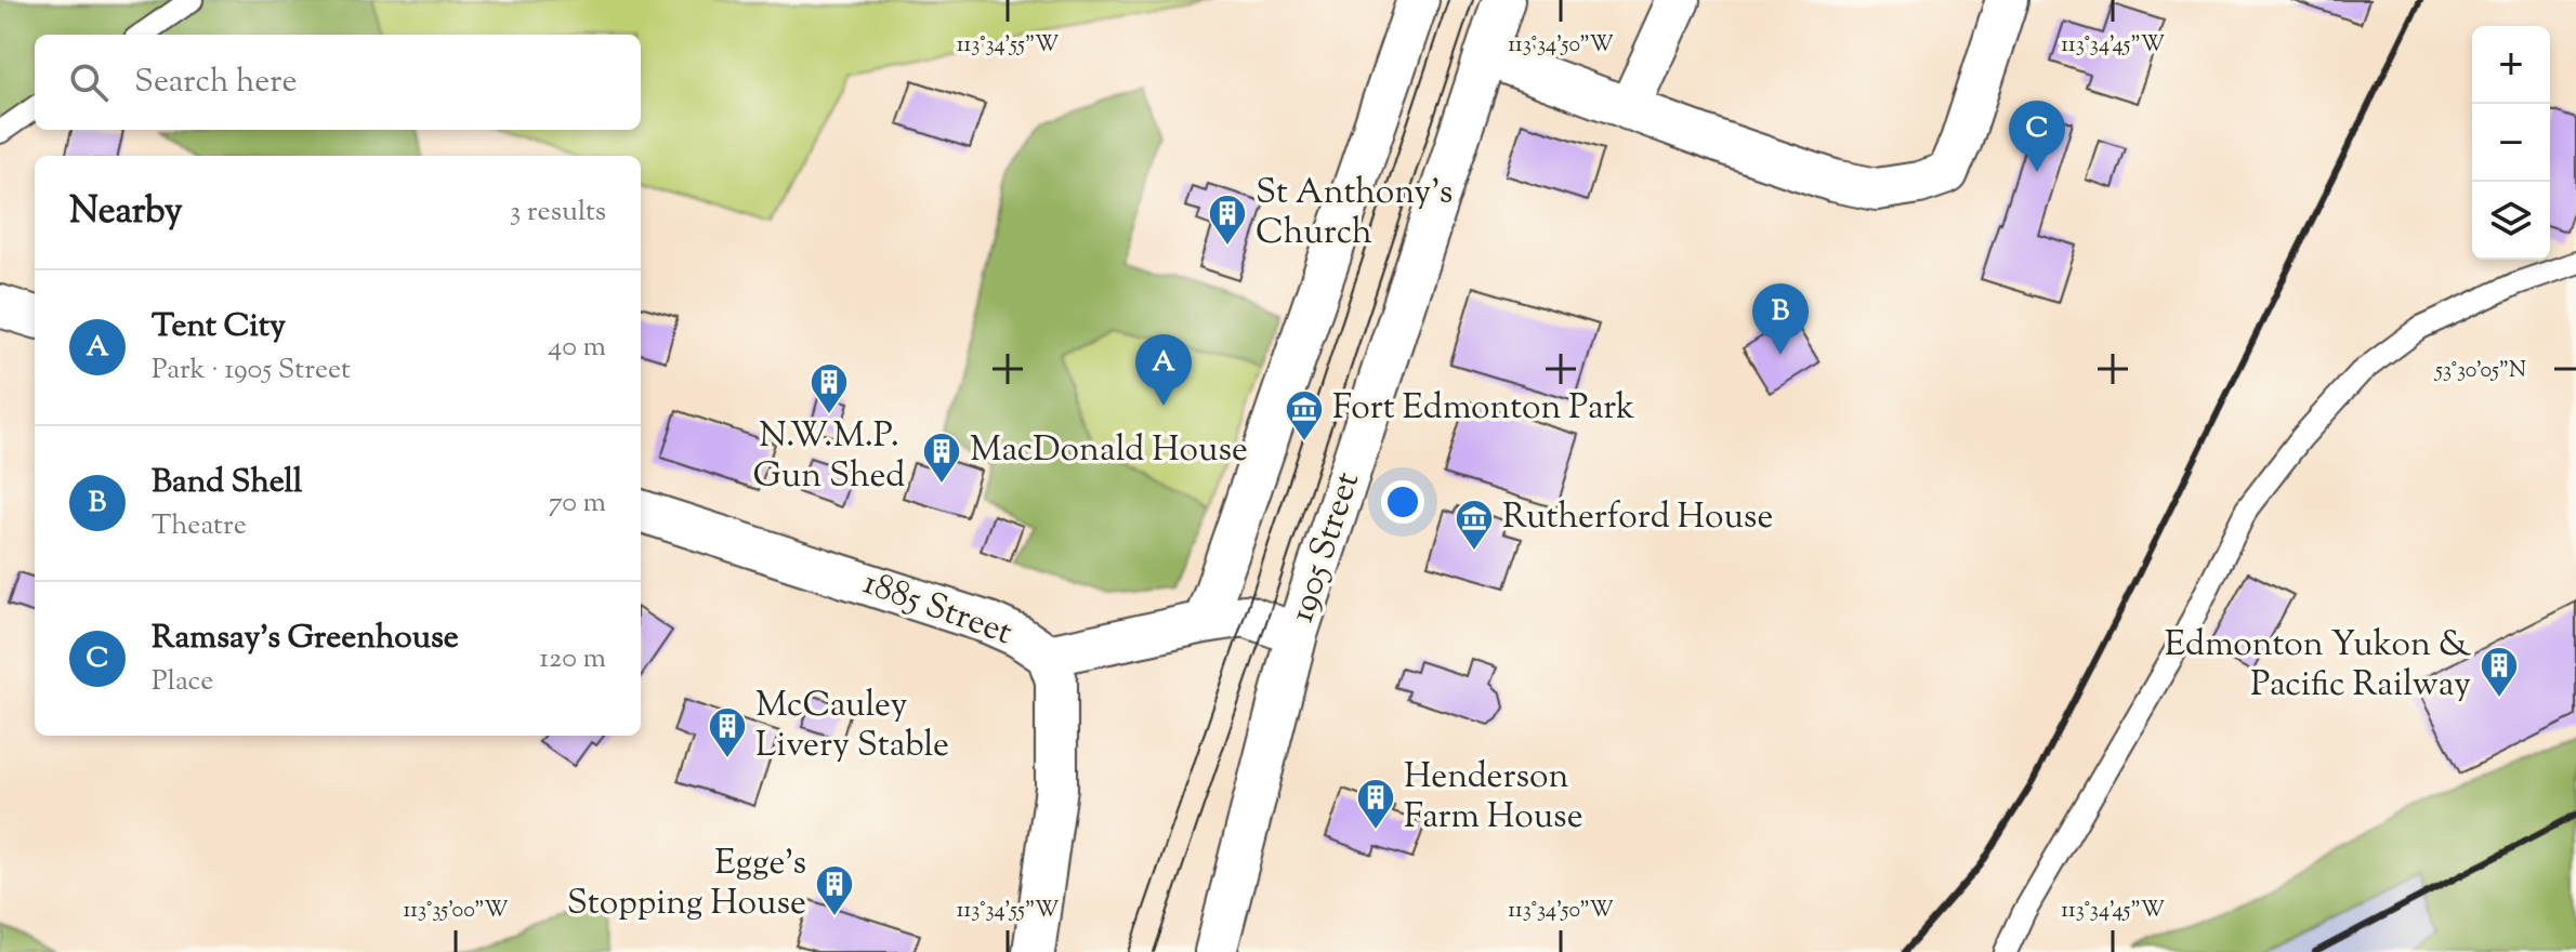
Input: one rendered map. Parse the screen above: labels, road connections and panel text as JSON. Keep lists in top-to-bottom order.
{
  "streets": {
    "street": ["1905 Street", "1885 Street"]
  },
  "places": {
    "building": [
      "St Anthony's Church",
      "N.W.M.P. Gun Shed",
      "MacDonald House",
      "Edmonton Yukon & Pacific Railway",
      "McCauley Livery Stable",
      "Henderson Farm House",
      "Egge's Stopping House"
    ],
    "museum": ["Fort Edmonton Park", "Rutherford House"]
  },
  "page": {
    "map_buttons": ["+", "−"],
    "search": "Search here",
    "pins": ["C", "B", "A"],
    "heading": ["Nearby", "3 results"],
    "list": [
      {
        "mark": "A",
        "name": "Tent City",
        "note": "Park · 1905 Street",
        "value": "40 m"
      },
      {
        "mark": "B",
        "name": "Band Shell",
        "note": "Theatre",
        "value": "70 m"
      },
      {
        "mark": "C",
        "name": "Ramsay's Greenhouse",
        "note": "Place",
        "value": "120 m"
      }
    ]
  },
  "coordinates": [
    "113°34'55\"W",
    "113°34'50\"W",
    "113°34'45\"W",
    "53°30'05\"N",
    "113°35'00\"W"
  ]
}
